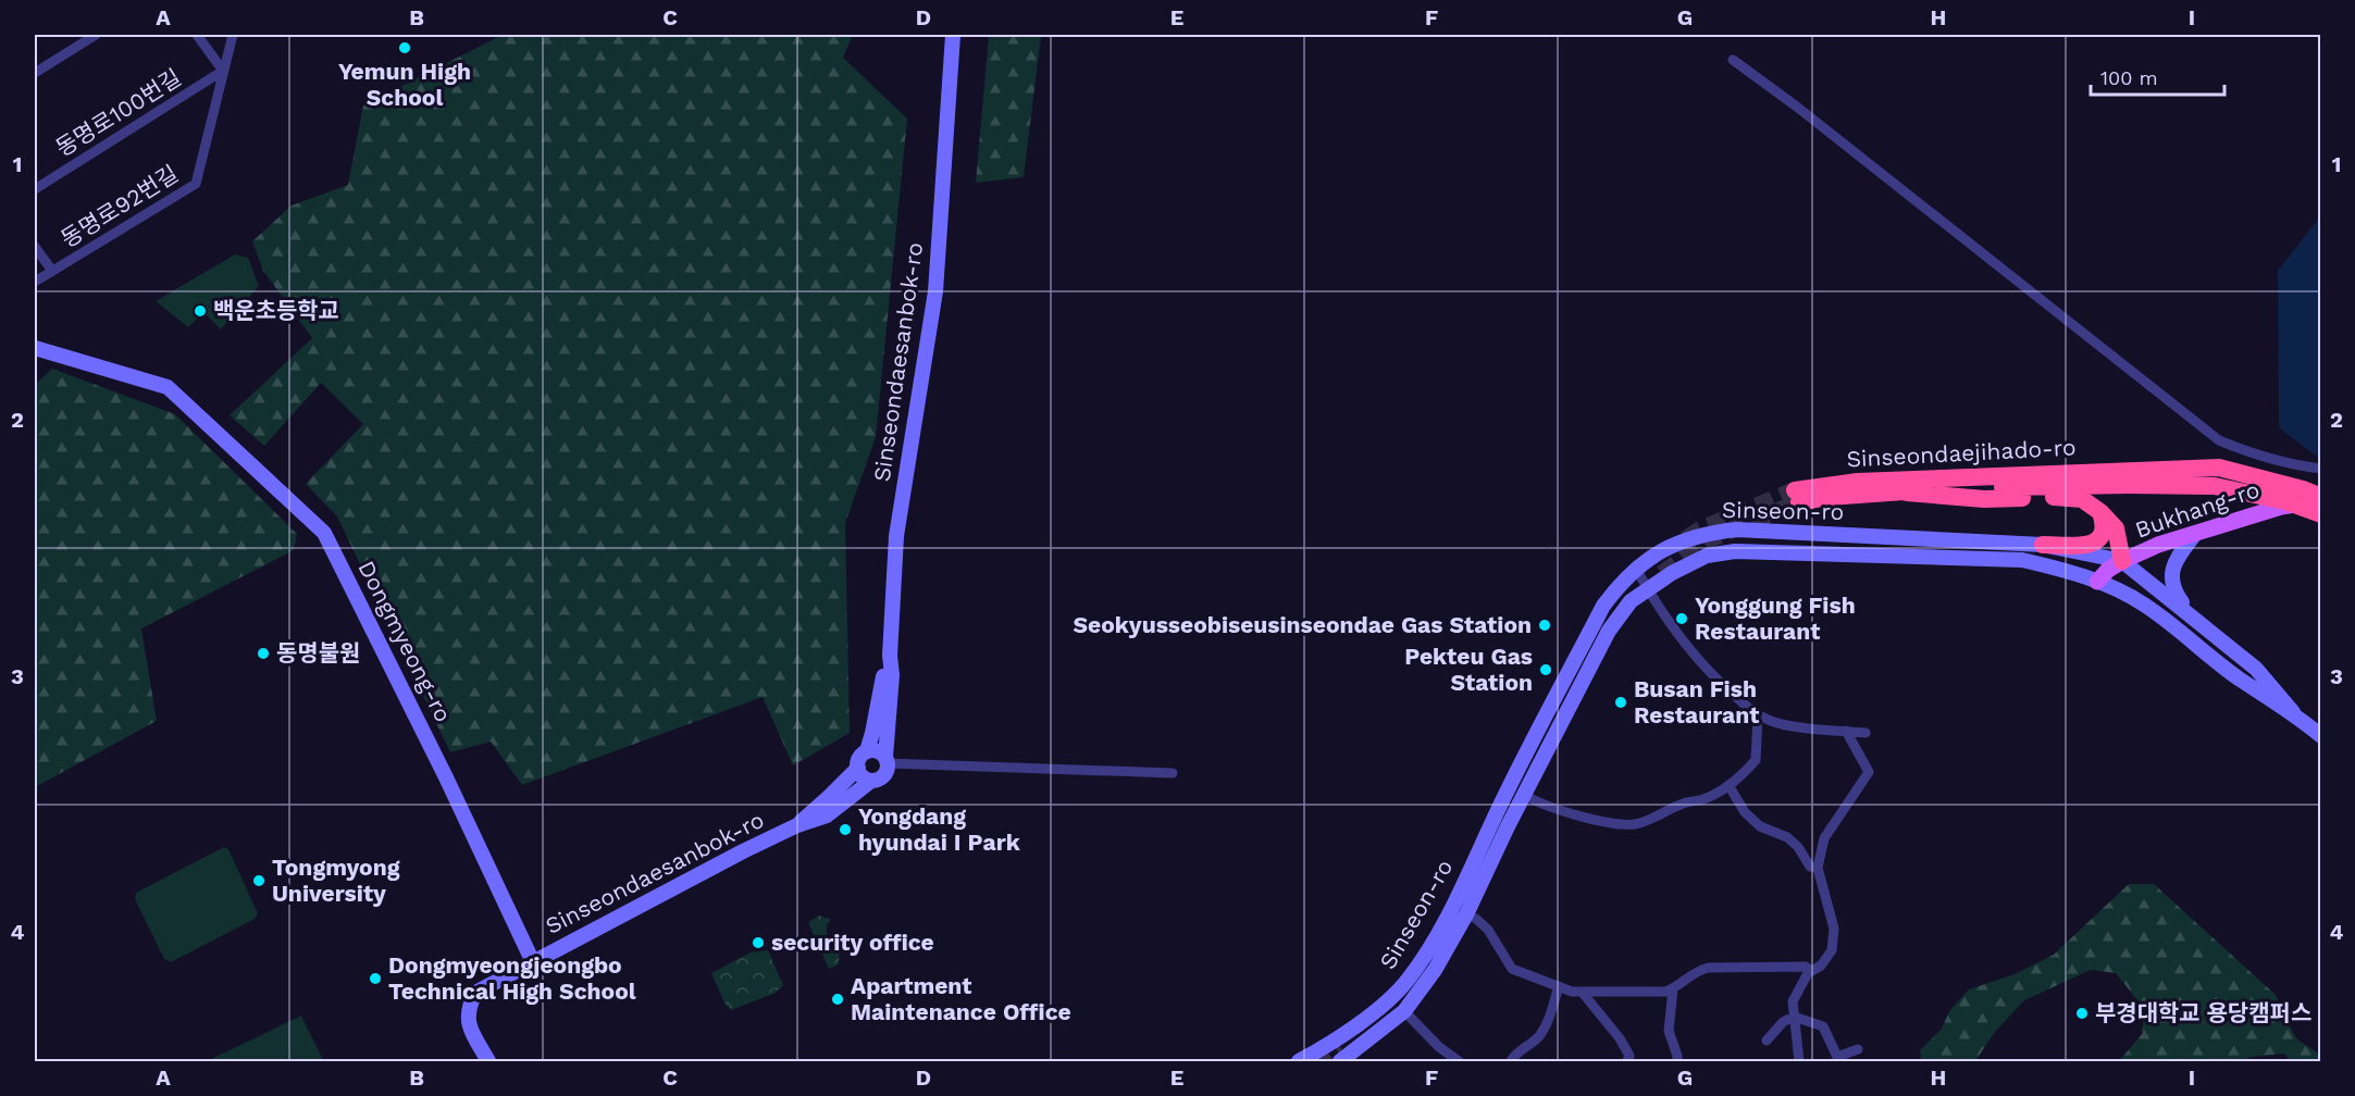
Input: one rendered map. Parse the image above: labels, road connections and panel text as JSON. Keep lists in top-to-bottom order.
{
  "streets": {
    "highway": ["Sinseondaejihado-ro"],
    "main road": [
      "Sinseondaesanbok-ro",
      "Bukhang-ro",
      "Sinseon-ro",
      "Dongmyeong-ro"
    ],
    "street": ["동명로100번길", "동명로92번길"]
  },
  "crossings": [
    ["동명로100번길", "동명로92번길"],
    ["Sinseondaesanbok-ro", "Dongmyeong-ro"],
    ["Bukhang-ro", "Sinseon-ro"]
  ],
  "places": [
    "Yemun High School",
    "백운초등학교",
    "Yonggung Fish Restaurant",
    "Seokyusseobiseusinseondae Gas Station",
    "동명불원",
    "Pekteu Gas Station",
    "Busan Fish Restaurant",
    "Yongdang hyundai I Park",
    "Tongmyong University",
    "security office",
    "Dongmyeongjeongbo Technical High School",
    "Apartment Maintenance Office",
    "부경대학교 용당캠퍼스"
  ],
  "scale_bar": "100 m",
  "grid": {
    "columns": [
      "A",
      "B",
      "C",
      "D",
      "E",
      "F",
      "G",
      "H",
      "I"
    ],
    "rows": [
      "1",
      "2",
      "3",
      "4"
    ]
  }
}
